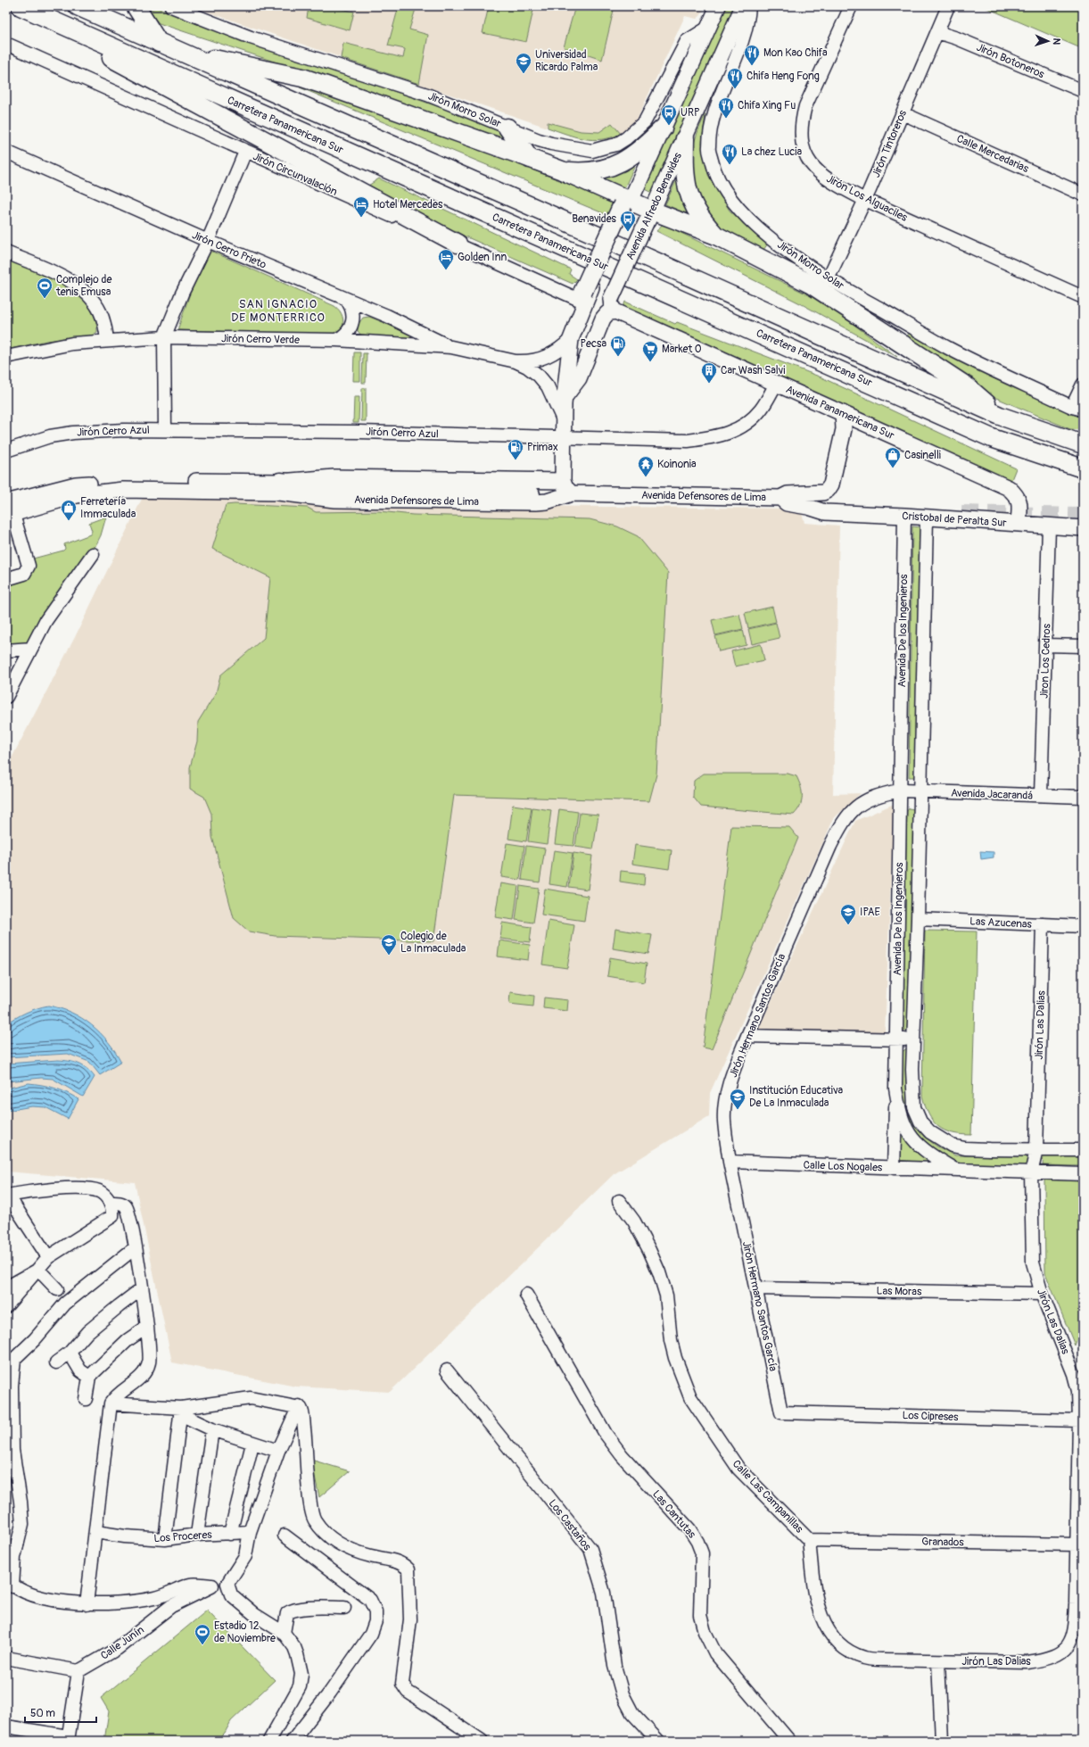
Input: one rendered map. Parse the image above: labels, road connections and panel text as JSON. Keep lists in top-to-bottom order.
{
  "streets": {
    "highway": ["Carretera Panamericana Sur"],
    "main road": [
      "Avenida Alfredo Benavides",
      "Avenida Panamericana Sur",
      "Avenida Defensores de Lima",
      "Cristobal de Peralta Sur"
    ],
    "street": [
      "Jirón Botoneros",
      "Jirón Morro Solar",
      "Jirón Tintoreros",
      "Calle Mercedarias",
      "Jirón Circunvalación",
      "Jirón Los Alguaciles",
      "Jirón Cerro Prieto",
      "Jirón Cerro Verde",
      "Jirón Cerro Azul",
      "Avenida De los Ingenieros",
      "Jiron Los Cedros",
      "Avenida Jacarandá",
      "Las Azucenas",
      "Jirón Hermano Santos García",
      "Jirón Las Dalias",
      "Calle Los Nogales",
      "Las Moras",
      "Los Cipreses",
      "Calle Las Campanillas",
      "Las Cantutas",
      "Los Castaños",
      "Los Proceres",
      "Granados",
      "Calle Junín"
    ]
  },
  "crossings": [
    ["Jirón Botoneros", "Jirón Tintoreros"],
    ["Jirón Morro Solar", "Jirón Tintoreros"],
    ["Jirón Tintoreros", "Calle Mercedarias"],
    ["Jirón Tintoreros", "Jirón Los Alguaciles"],
    ["Avenida Alfredo Benavides", "Avenida Panamericana Sur"],
    ["Jirón Cerro Prieto", "Jirón Cerro Verde"],
    ["Avenida Panamericana Sur", "Jirón Cerro Azul"],
    ["Avenida Panamericana Sur", "Cristobal de Peralta Sur"],
    ["Avenida Defensores de Lima", "Cristobal de Peralta Sur"],
    ["Cristobal de Peralta Sur", "Avenida De los Ingenieros"],
    ["Cristobal de Peralta Sur", "Jiron Los Cedros"],
    ["Avenida De los Ingenieros", "Avenida Jacarandá"],
    ["Avenida De los Ingenieros", "Las Azucenas"],
    ["Avenida De los Ingenieros", "Jirón Hermano Santos García"],
    ["Avenida De los Ingenieros", "Jirón Las Dalias"],
    ["Avenida De los Ingenieros", "Calle Los Nogales"],
    ["Jiron Los Cedros", "Avenida Jacarandá"],
    ["Avenida Jacarandá", "Jirón Hermano Santos García"],
    ["Las Azucenas", "Jirón Las Dalias"],
    ["Jirón Hermano Santos García", "Calle Los Nogales"],
    ["Jirón Hermano Santos García", "Las Moras"],
    ["Jirón Hermano Santos García", "Los Cipreses"],
    ["Jirón Las Dalias", "Las Moras"],
    ["Jirón Las Dalias", "Los Cipreses"],
    ["Jirón Las Dalias", "Granados"],
    ["Calle Las Campanillas", "Granados"]
  ],
  "districts": ["SAN IGNACIO DE MONTERRICO"],
  "places": {
    "restaurant": [
      "Mon Kao Chifa",
      "Chifa Heng Fong",
      "Chifa Xing Fu",
      "La chez Lucia"
    ],
    "school or university": [
      "Universidad Ricardo Palma",
      "IPAE",
      "Colegio de La Inmaculada",
      "Institución Educativa De La Inmaculada"
    ],
    "bus stop": ["URP", "Benavides"],
    "hotel": ["Hotel Mercedes", "Golden Inn"],
    "sports": ["Complejo de tenis Emusa", "Estadio 12 de Noviembre"],
    "fuel station": ["Pecsa", "Primax"],
    "supermarket": ["Market O"],
    "building": ["Car Wash Salvi"],
    "shop": ["Casinelli", "Ferretería Immaculada"],
    "temple": ["Koinonia"]
  },
  "scale_bar": "50 m",
  "north": "right"
}
